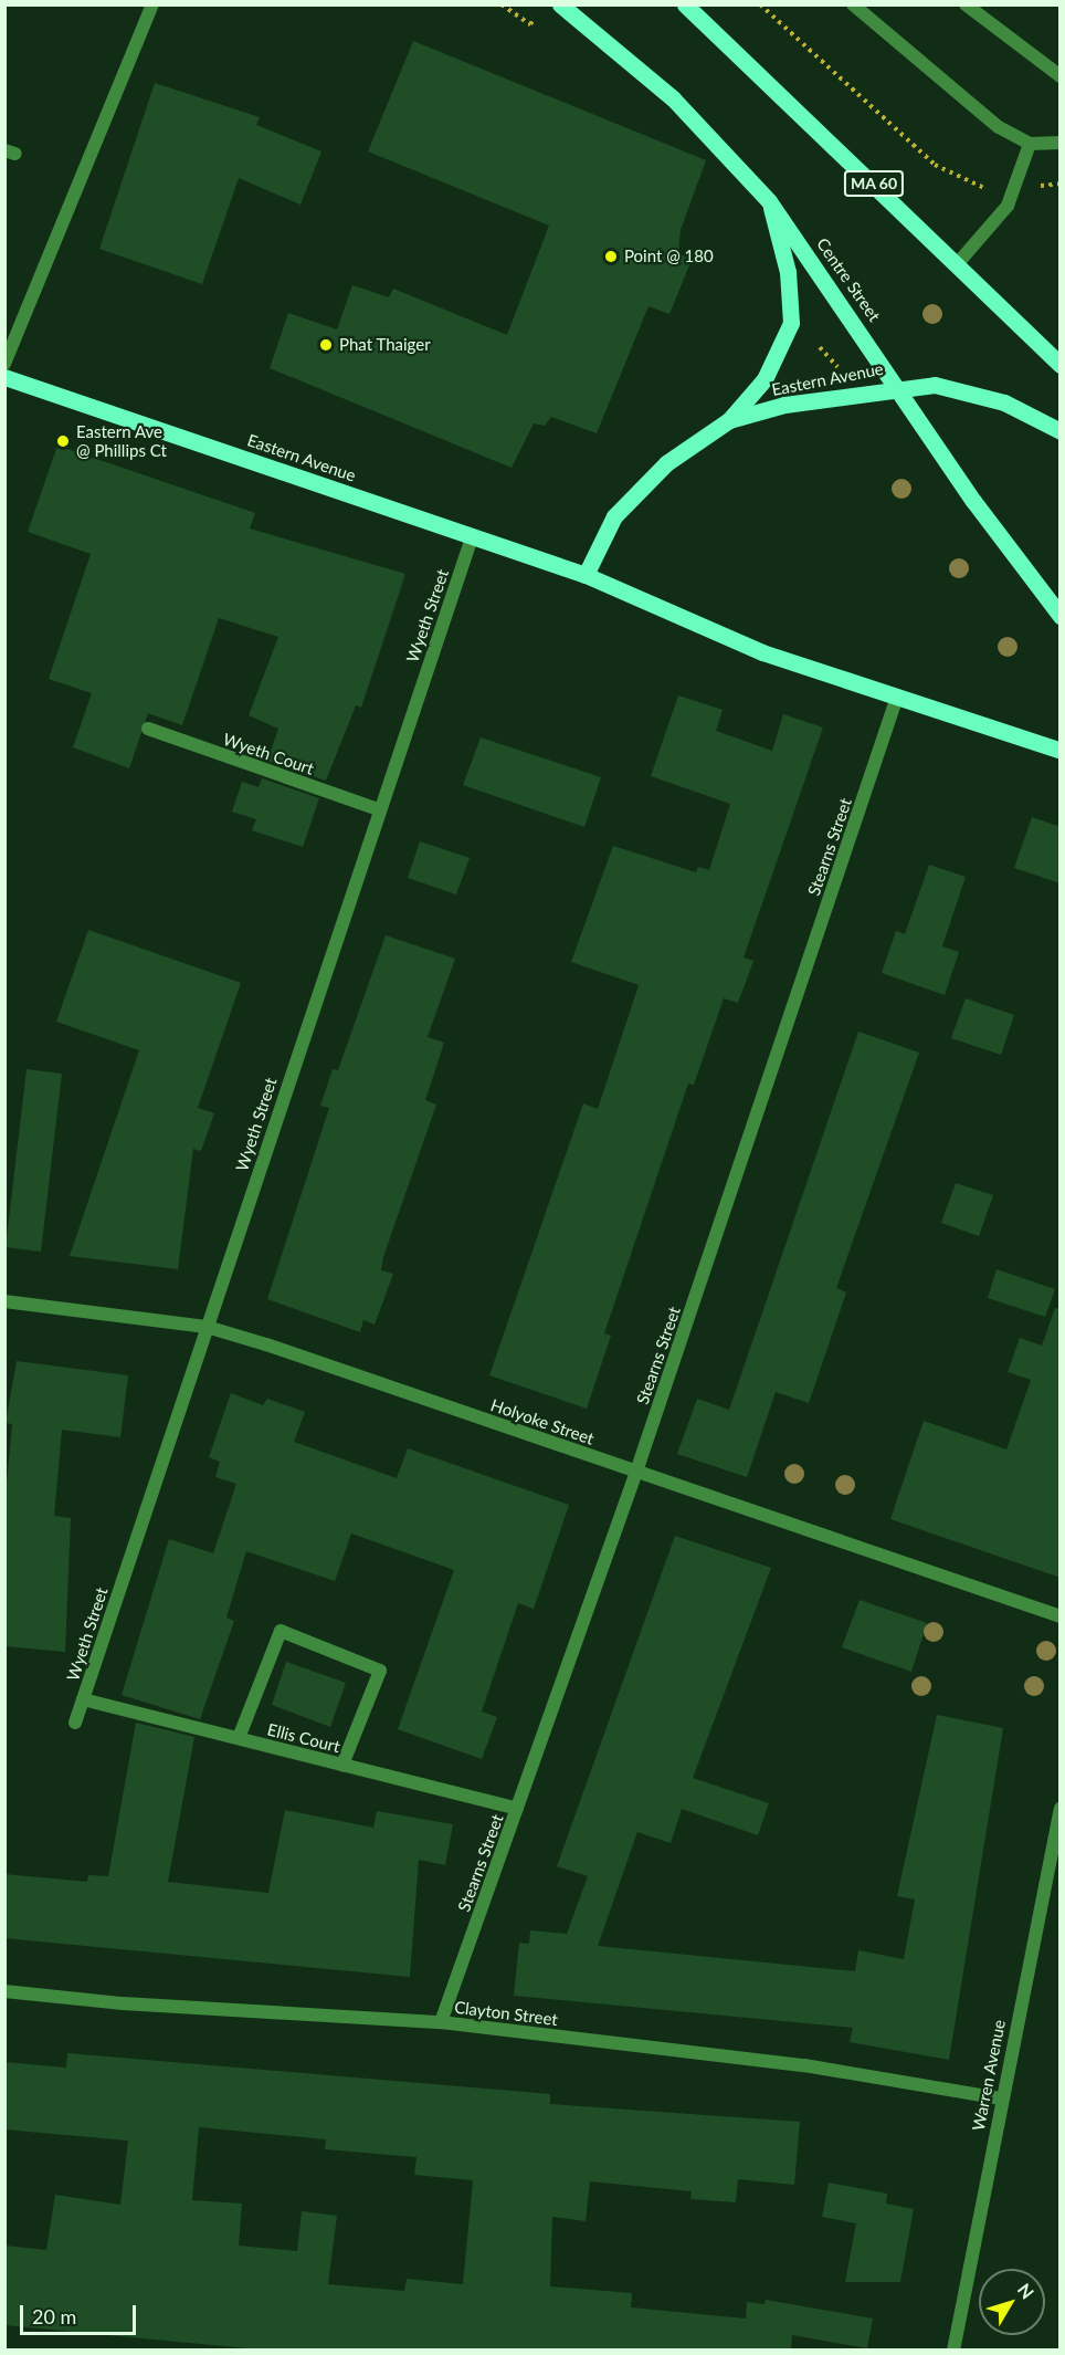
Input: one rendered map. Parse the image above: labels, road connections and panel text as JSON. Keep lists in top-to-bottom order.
{
  "streets": {
    "main road": ["MA 60", "Centre Street", "Eastern Avenue"],
    "street": [
      "Wyeth Street",
      "Wyeth Court",
      "Stearns Street",
      "Holyoke Street",
      "Ellis Court",
      "Clayton Street",
      "Warren Avenue"
    ]
  },
  "crossings": [
    ["Centre Street", "Eastern Avenue"],
    ["Eastern Avenue", "Wyeth Street"],
    ["Eastern Avenue", "Stearns Street"],
    ["Wyeth Street", "Wyeth Court"],
    ["Wyeth Street", "Holyoke Street"],
    ["Wyeth Street", "Ellis Court"],
    ["Stearns Street", "Holyoke Street"],
    ["Stearns Street", "Ellis Court"],
    ["Stearns Street", "Clayton Street"],
    ["Clayton Street", "Warren Avenue"]
  ],
  "places": ["Point @ 180", "Phat Thaiger", "Eastern Ave @ Phillips Ct"],
  "scale_bar": "20 m",
  "north": "top right"
}
